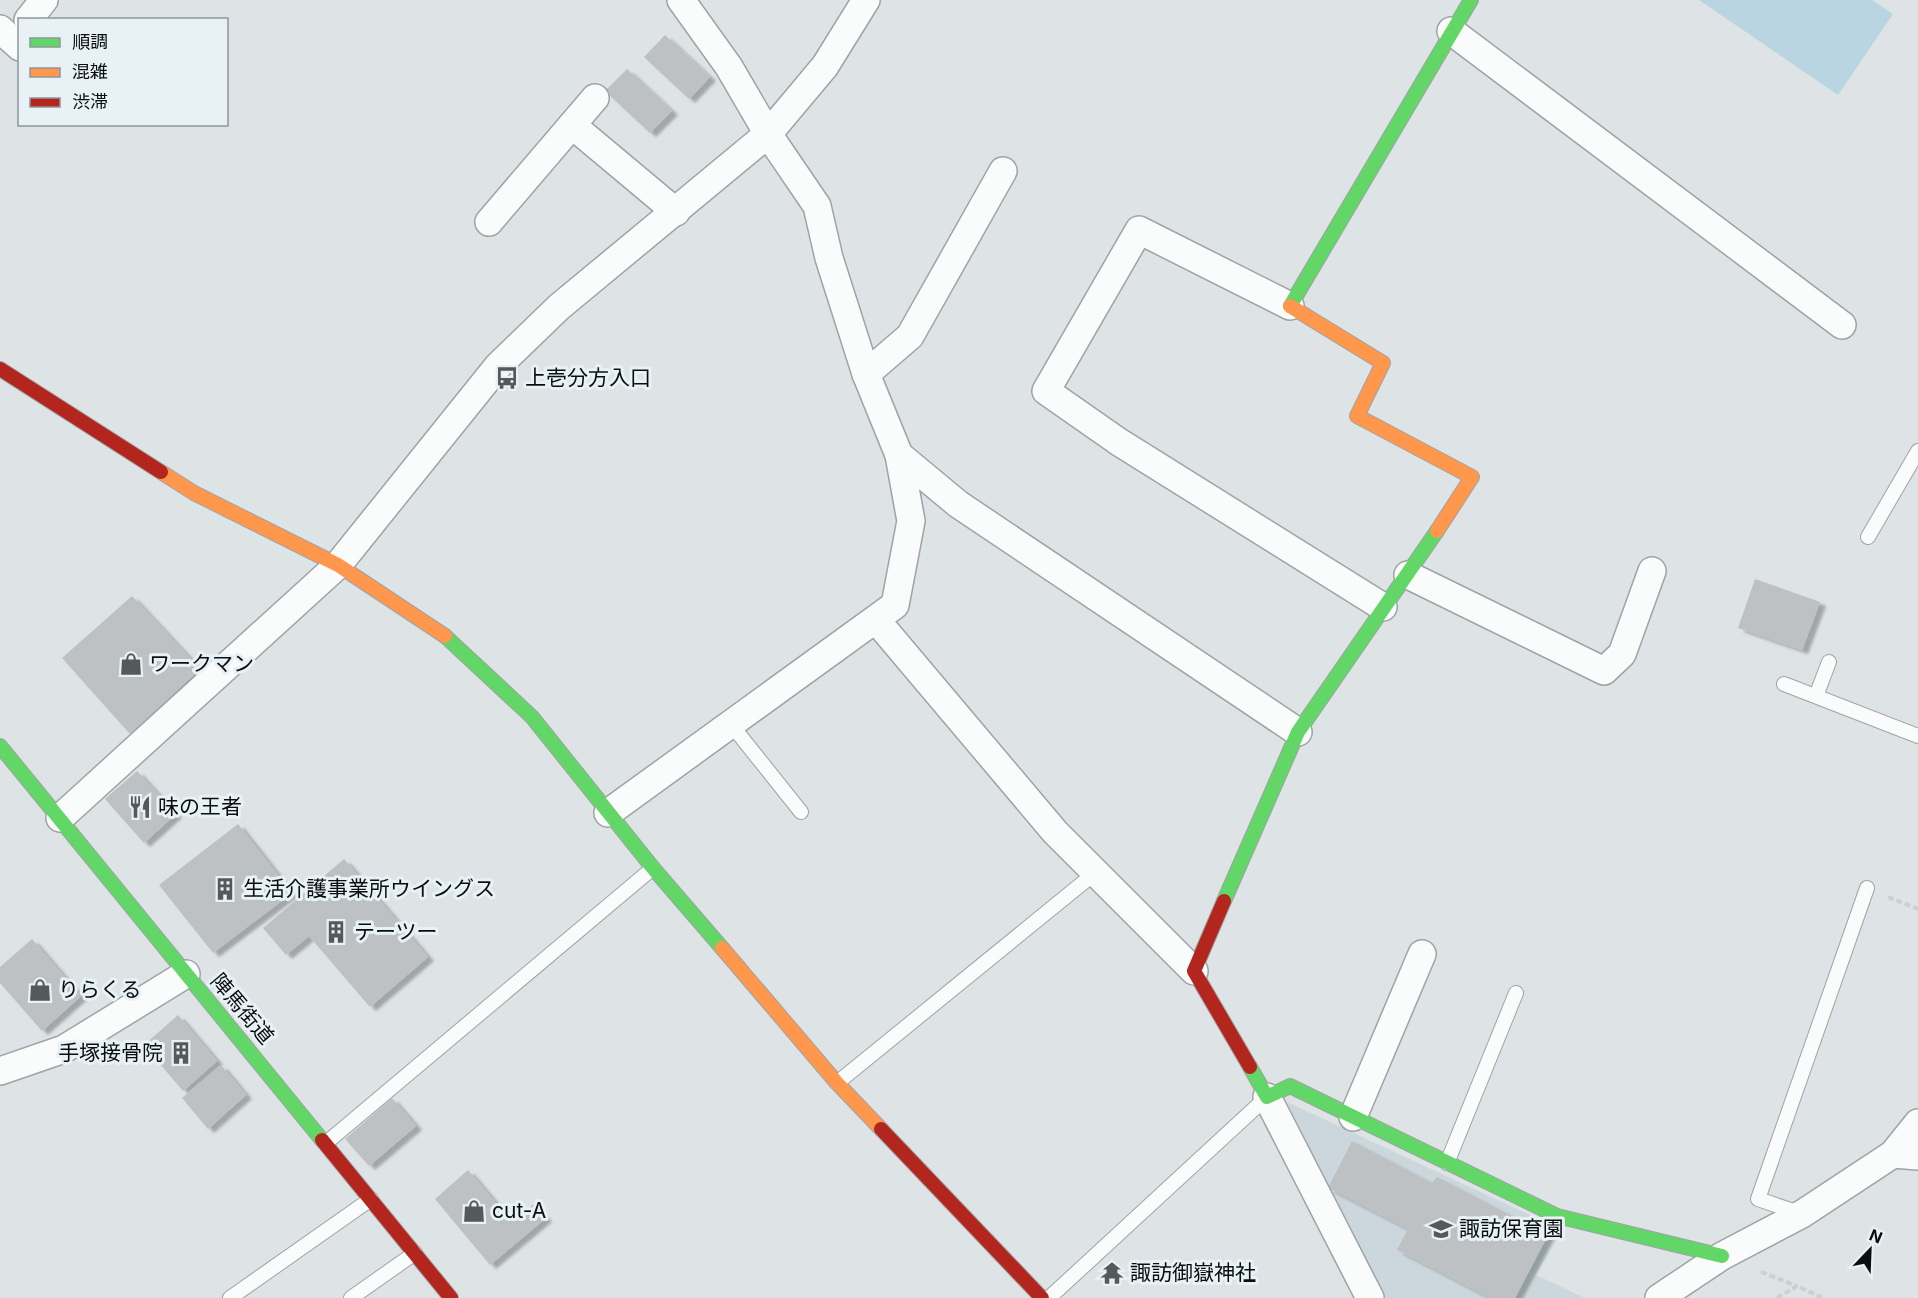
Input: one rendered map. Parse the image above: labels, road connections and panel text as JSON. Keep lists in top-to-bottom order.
{
  "streets": {
    "street": ["陣馬街道"]
  },
  "places": {
    "bus stop": ["上壱分方入口"],
    "shop": ["ワークマン", "りらくる", "cut-A"],
    "restaurant": ["味の王者"],
    "building": ["生活介護事業所ウイングス", "テーツー", "手塚接骨院"],
    "school or university": ["諏訪保育園"],
    "temple": ["諏訪御嶽神社"]
  },
  "legend": ["順調", "混雑", "渋滞"],
  "north": "top right"
}
